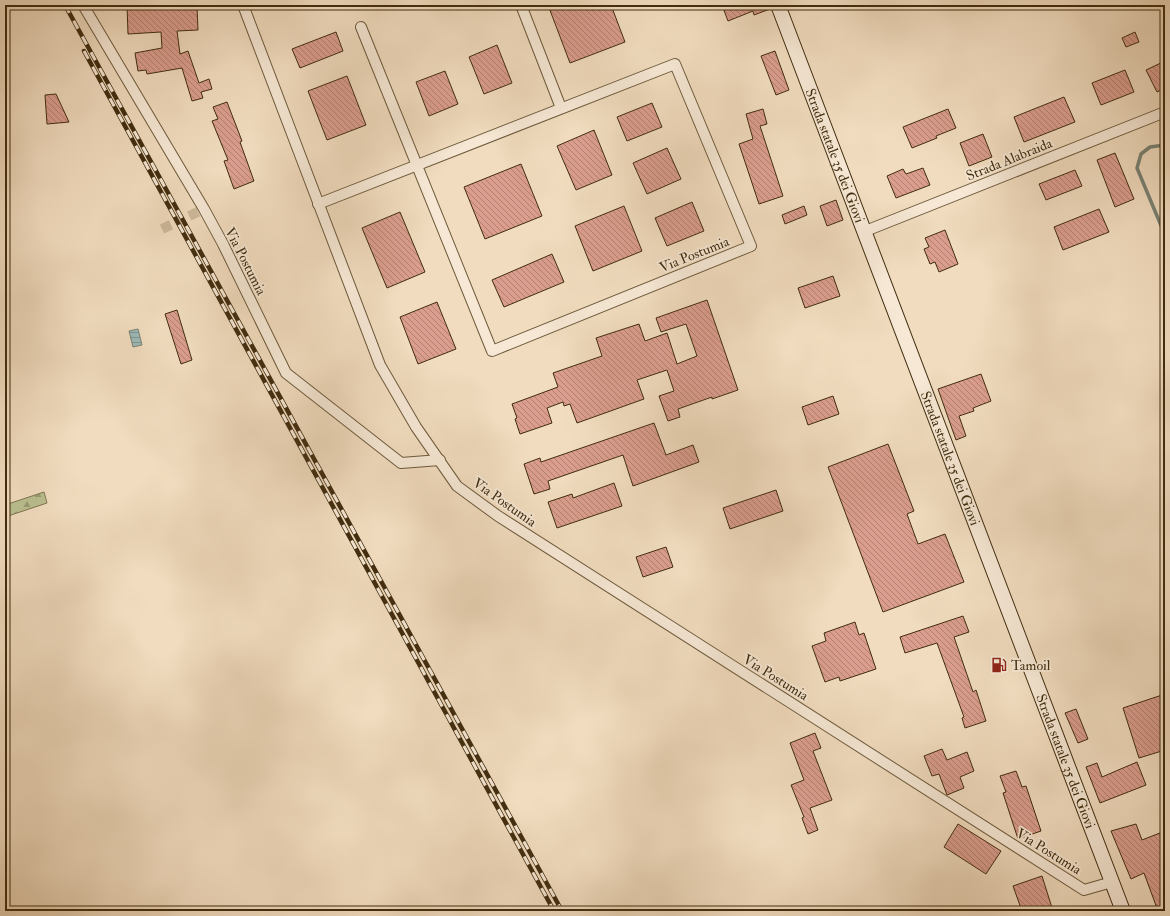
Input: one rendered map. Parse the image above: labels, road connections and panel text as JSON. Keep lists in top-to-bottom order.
{
  "streets": {
    "main road": ["Strada statale 35 dei Giovi"],
    "street": ["Strada Alabraida", "Via Postumia"]
  },
  "crossings": [
    ["Strada statale 35 dei Giovi", "Strada Alabraida"],
    ["Strada statale 35 dei Giovi", "Via Postumia"]
  ],
  "places": {
    "fuel station": ["Tamoil"]
  }
}
